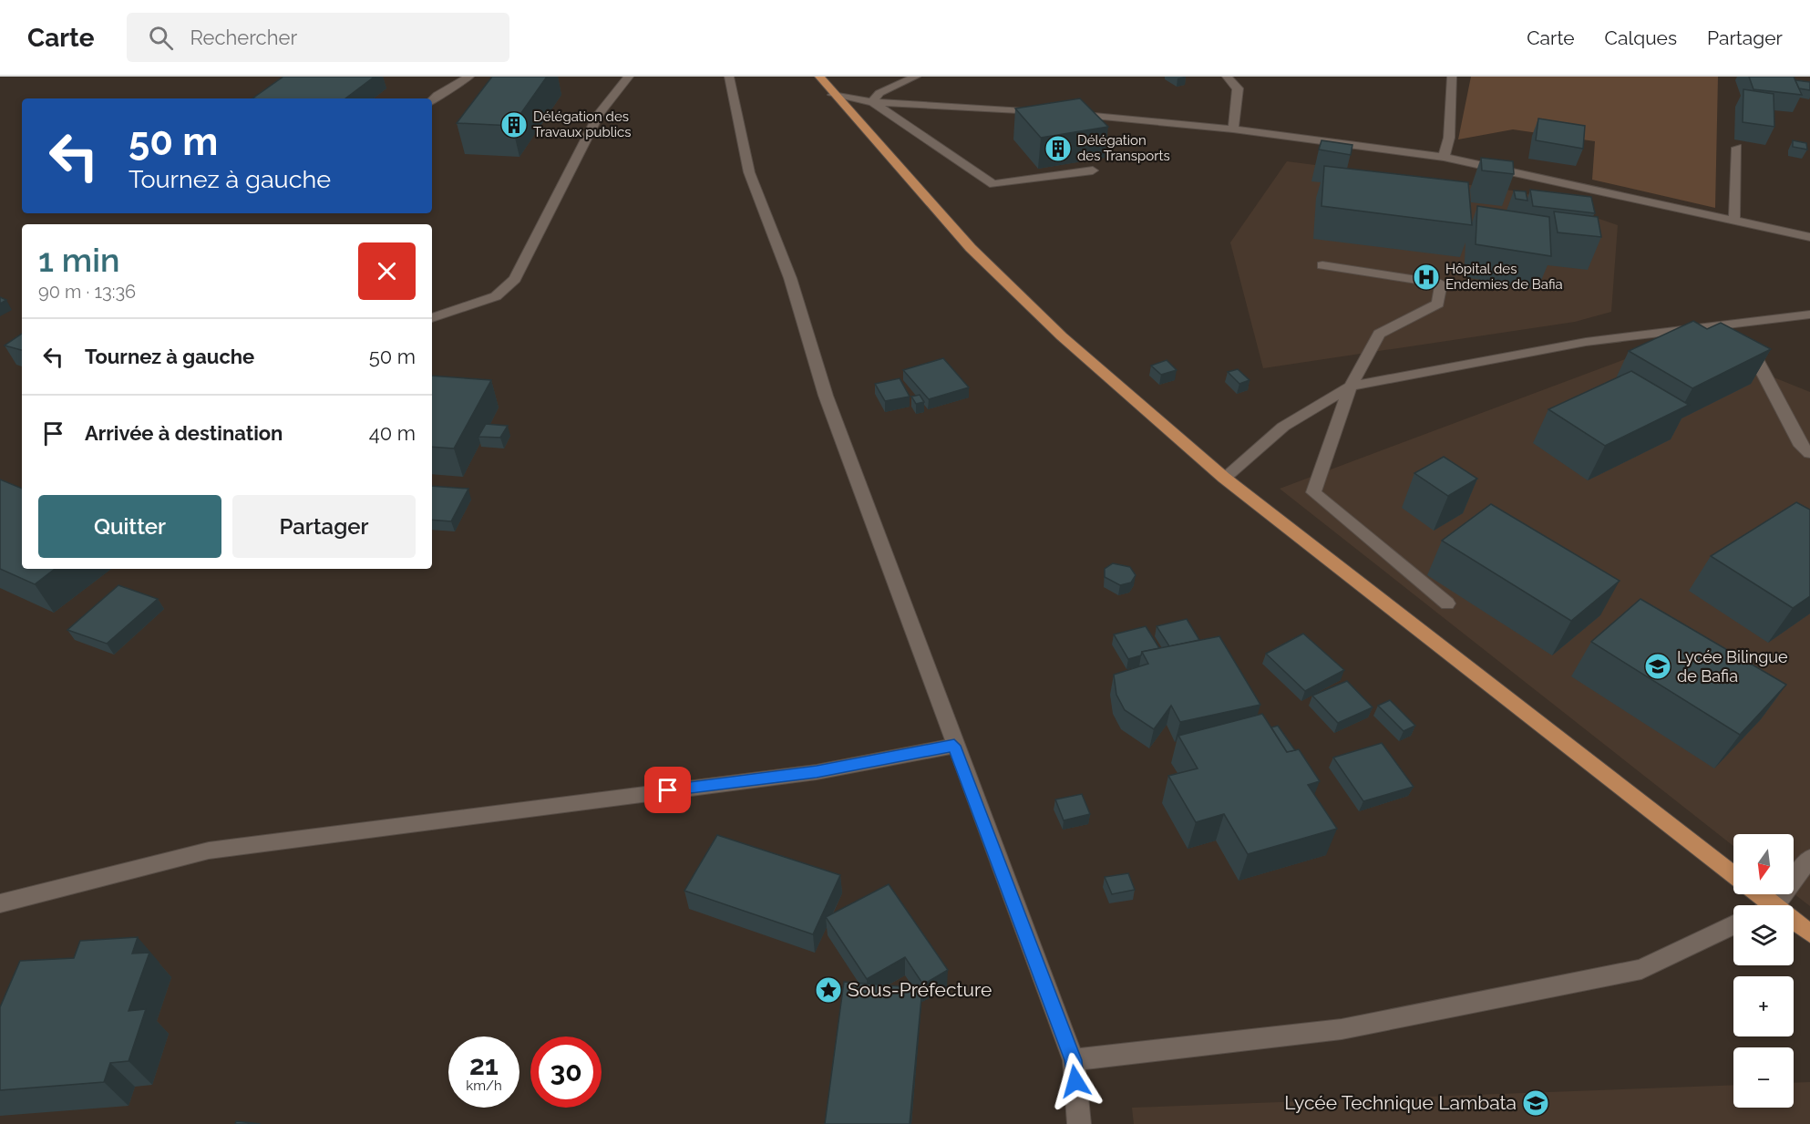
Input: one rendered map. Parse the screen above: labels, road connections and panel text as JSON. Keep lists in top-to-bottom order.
{
  "places": {
    "building": ["Délégation des Travaux publics", "Délégation des Transports"],
    "hospital": ["Hôpital des Endemies de Bafia"],
    "school or university": ["Lycée Bilingue de Bafia", "Lycée Technique Lambata"],
    "place": ["Sous-Préfecture"]
  },
  "north": "bottom",
  "page": {
    "header": "Carte",
    "search": "Rechercher",
    "nav": ["Carte", "Calques", "Partager"],
    "turn": ["50 m", "Tournez à gauche"],
    "heading": ["1 min", "90 m · 13:36"],
    "list": [
      {
        "name": "Tournez à gauche",
        "value": "50 m"
      },
      {
        "name": "Arrivée à destination",
        "value": "40 m"
      }
    ],
    "buttons": ["Quitter", "Partager"],
    "map_buttons": ["+", "−"],
    "speed": "21 km/h",
    "limit": "30"
  }
}
